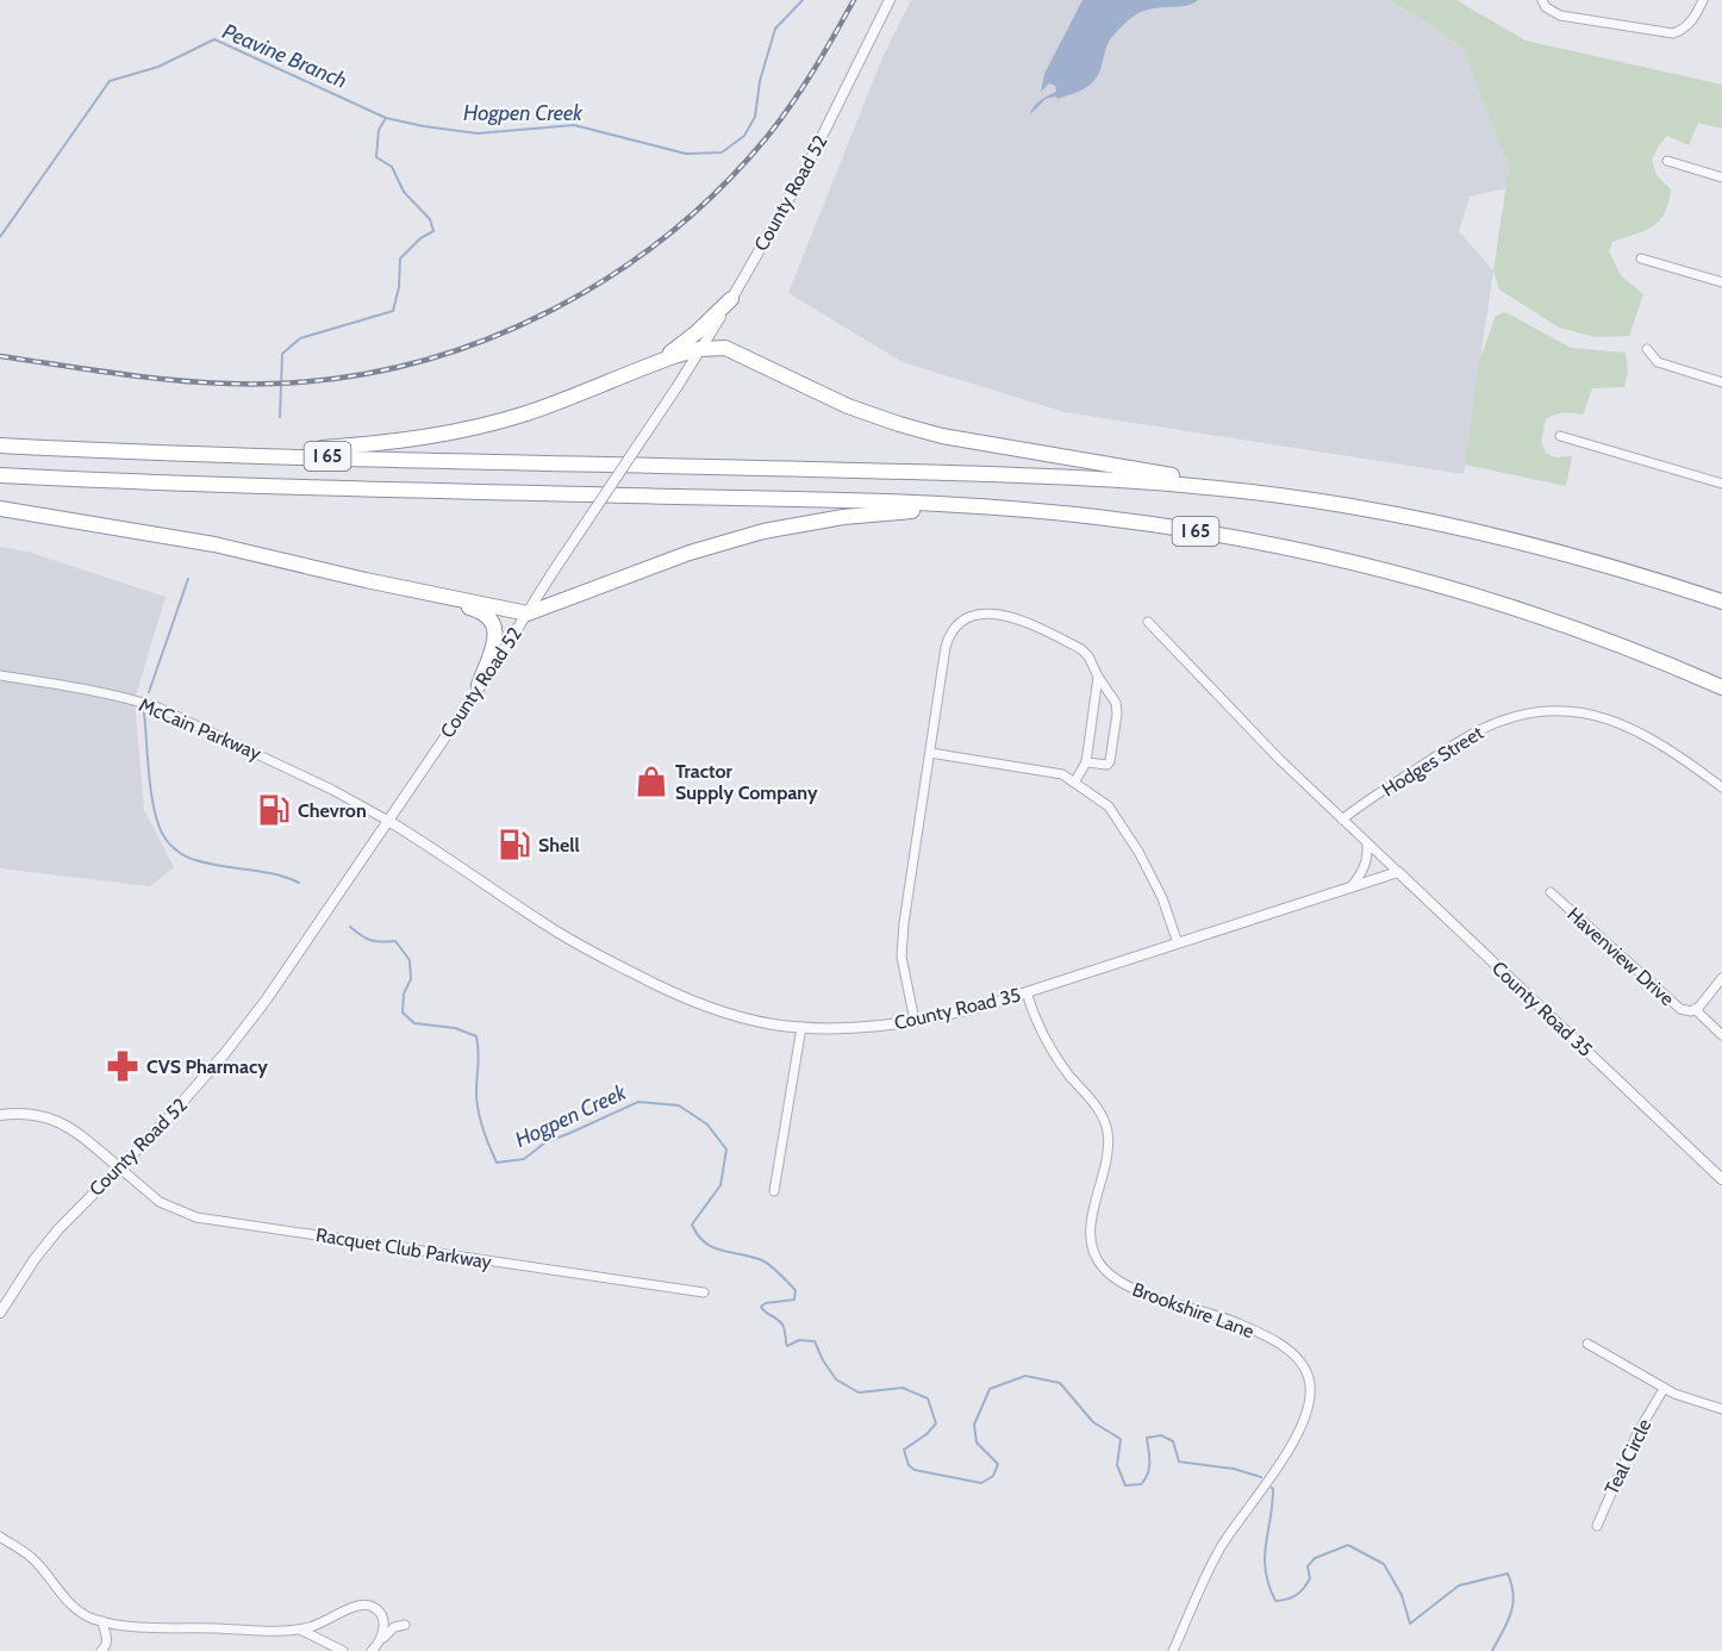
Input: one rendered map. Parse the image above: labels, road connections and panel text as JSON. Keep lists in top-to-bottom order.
{
  "streets": {
    "highway": ["I 65"],
    "street": [
      "County Road 52",
      "McCain Parkway",
      "Hodges Street",
      "Havenview Drive",
      "County Road 35",
      "Racquet Club Parkway",
      "Brookshire Lane",
      "Teal Circle"
    ]
  },
  "crossings": [
    ["County Road 52", "McCain Parkway"],
    ["County Road 52", "County Road 35"],
    ["County Road 52", "Racquet Club Parkway"],
    ["McCain Parkway", "County Road 35"],
    ["County Road 35", "Brookshire Lane"]
  ],
  "water": ["Peavine Branch", "Hogpen Creek"],
  "places": {
    "shop": ["Tractor Supply Company"],
    "fuel station": ["Chevron", "Shell"],
    "pharmacy": ["CVS Pharmacy"]
  }
}
